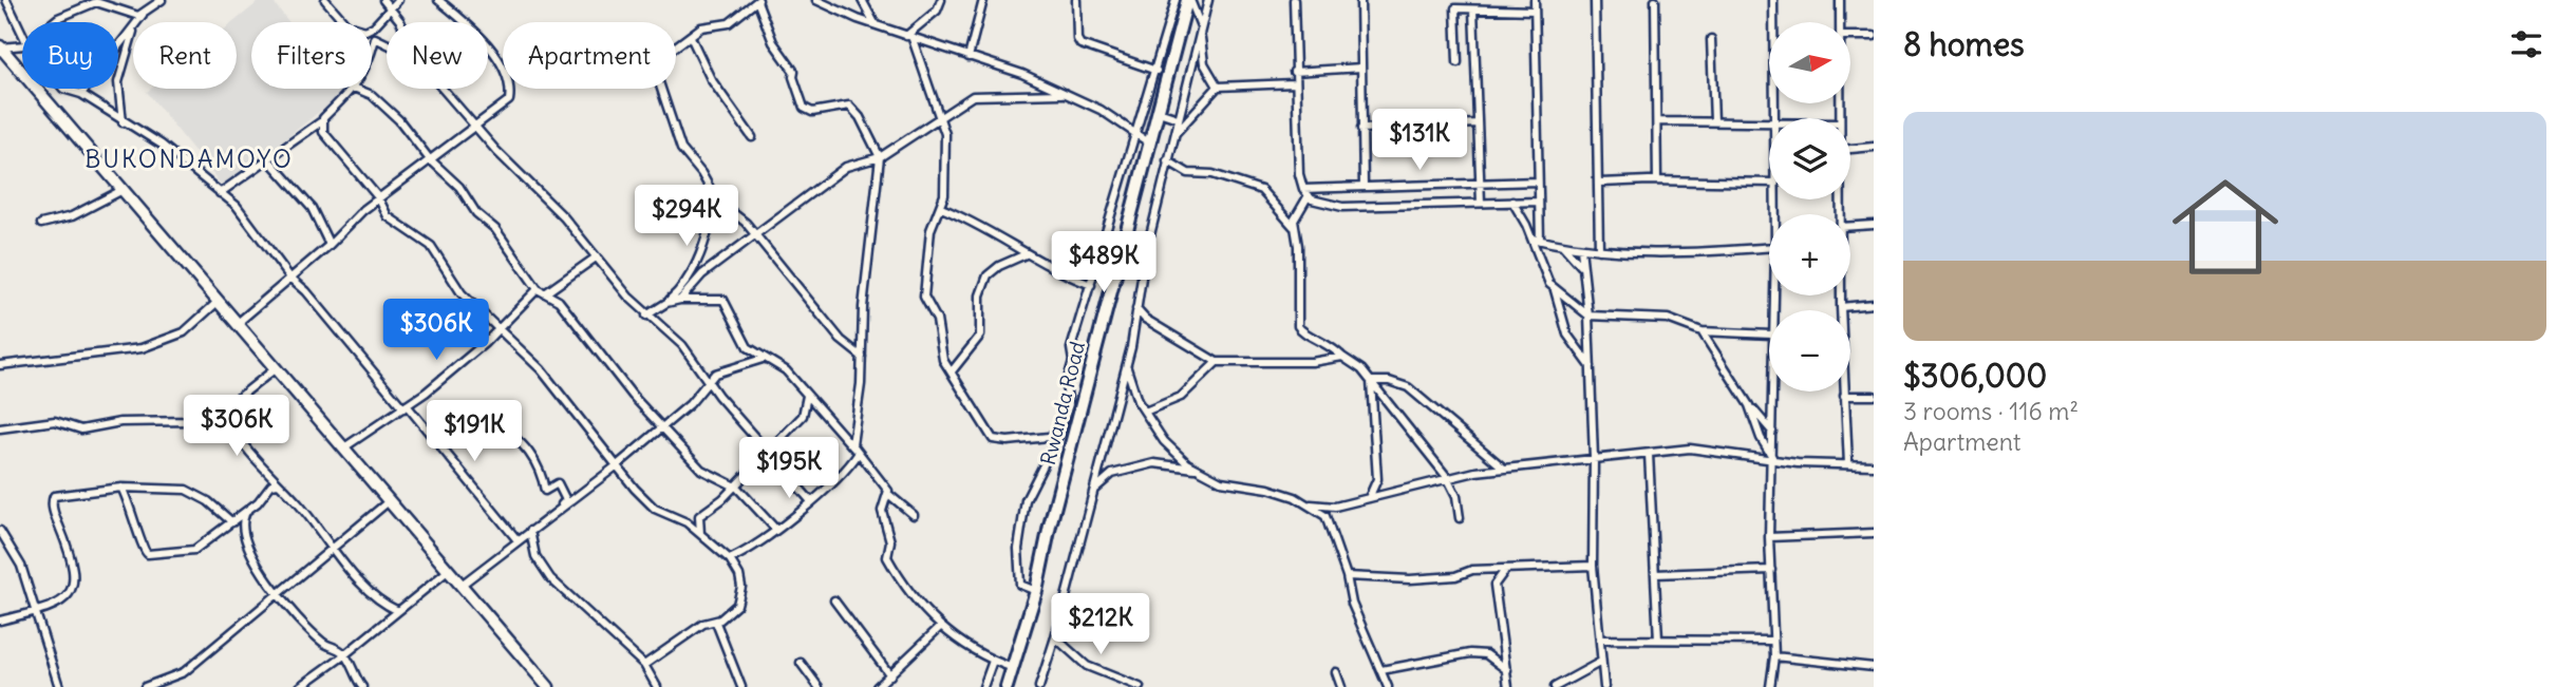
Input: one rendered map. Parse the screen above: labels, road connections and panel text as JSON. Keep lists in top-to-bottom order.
{
  "streets": {
    "highway": ["Rwanda Road"]
  },
  "districts": ["BUKONDAMOYO"],
  "north": "right",
  "page": {
    "heading": "8 homes",
    "map_buttons": ["+", "−"],
    "chip": [
      "Buy",
      "Rent",
      "Filters",
      "New",
      "Apartment"
    ],
    "list": [
      {
        "name": "$306,000",
        "note": "3 rooms · 116 m² · Apartment"
      }
    ],
    "price": [
      "$131K",
      "$294K",
      "$489K",
      "$306K",
      "$306K",
      "$191K",
      "$195K",
      "$212K"
    ]
  }
}
